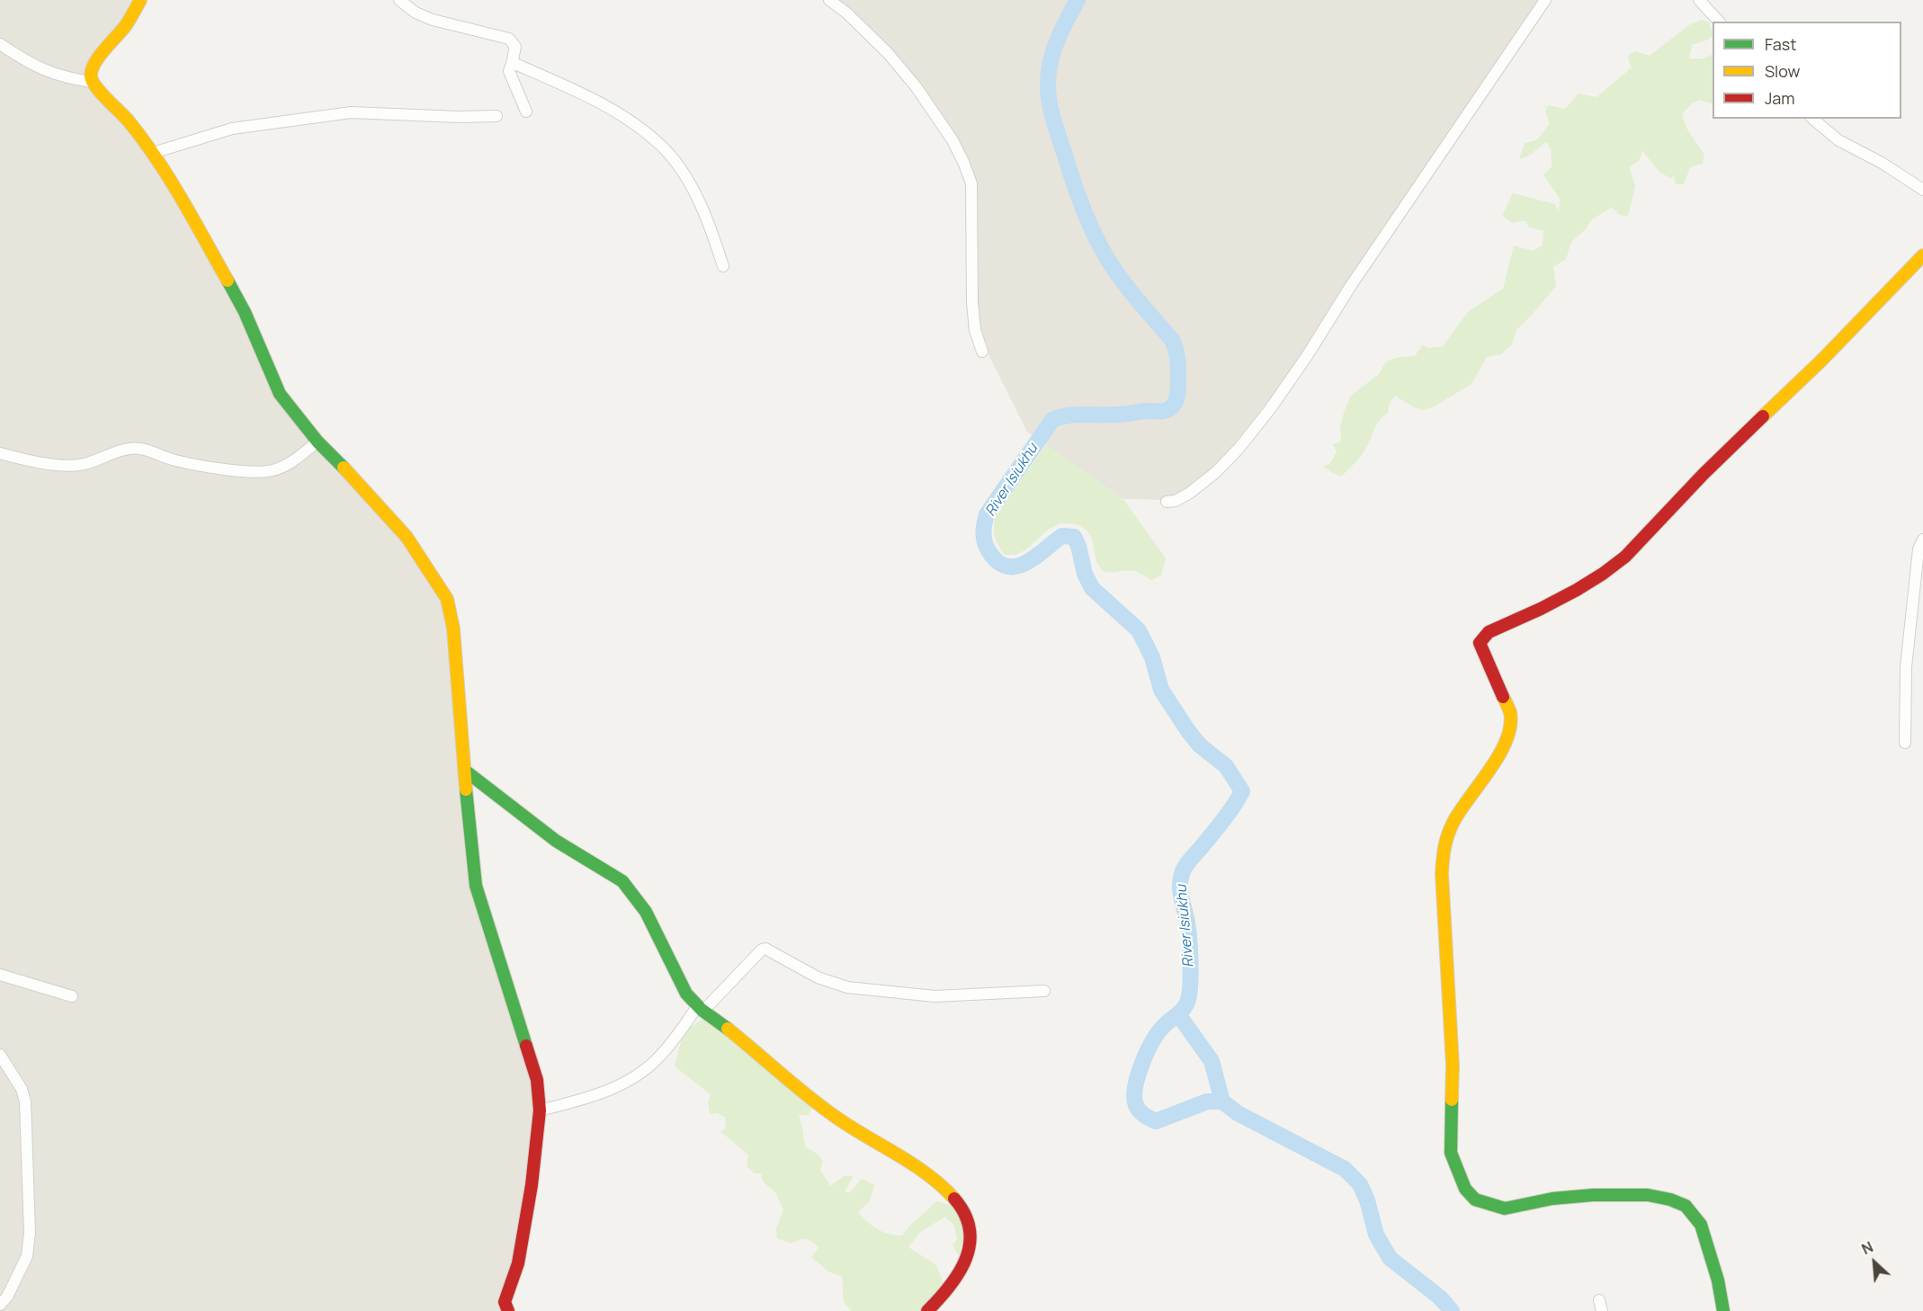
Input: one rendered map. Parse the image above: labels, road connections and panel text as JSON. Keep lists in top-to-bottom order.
{
  "water": ["River Isiukhu"],
  "legend": ["Fast", "Slow", "Jam"],
  "north": "top left"
}
